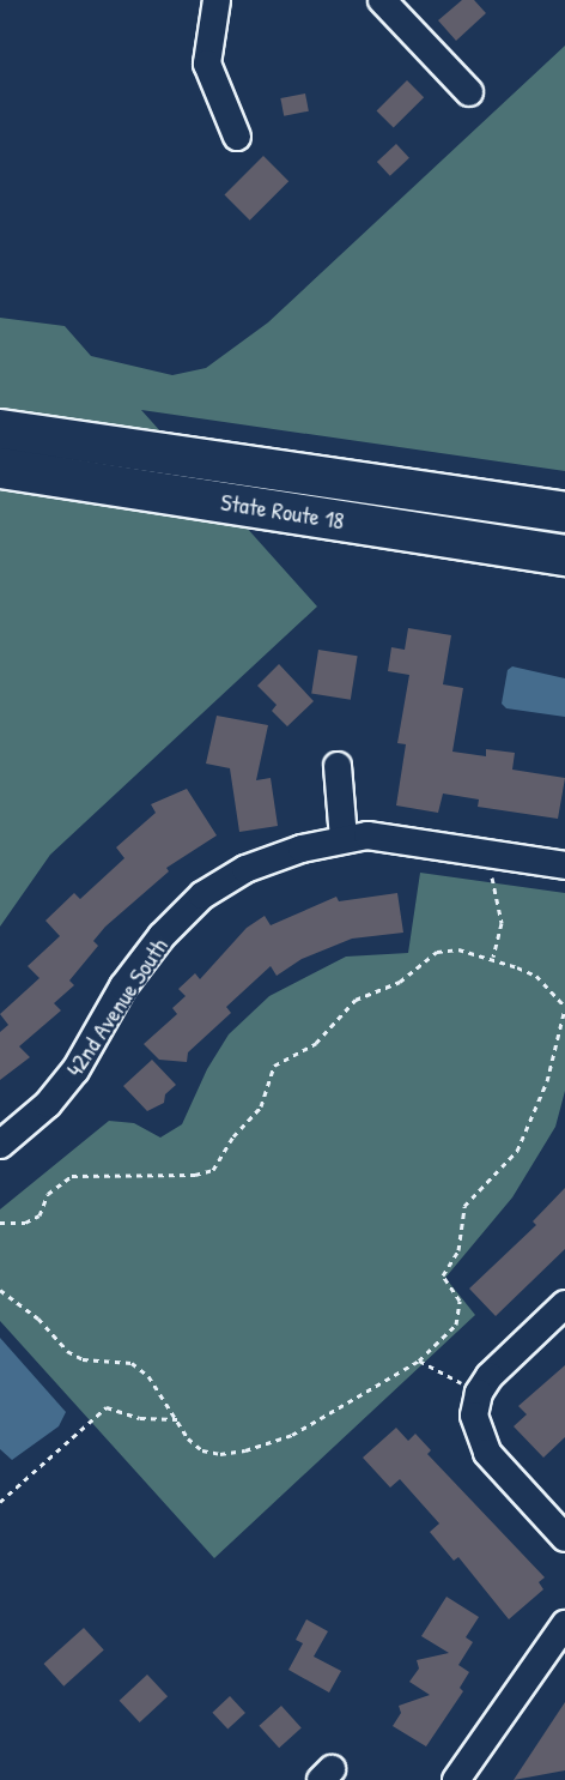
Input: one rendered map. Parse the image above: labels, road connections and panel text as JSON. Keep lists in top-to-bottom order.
{
  "streets": {
    "highway": ["State Route 18"],
    "street": ["42nd Avenue South"]
  }
}
